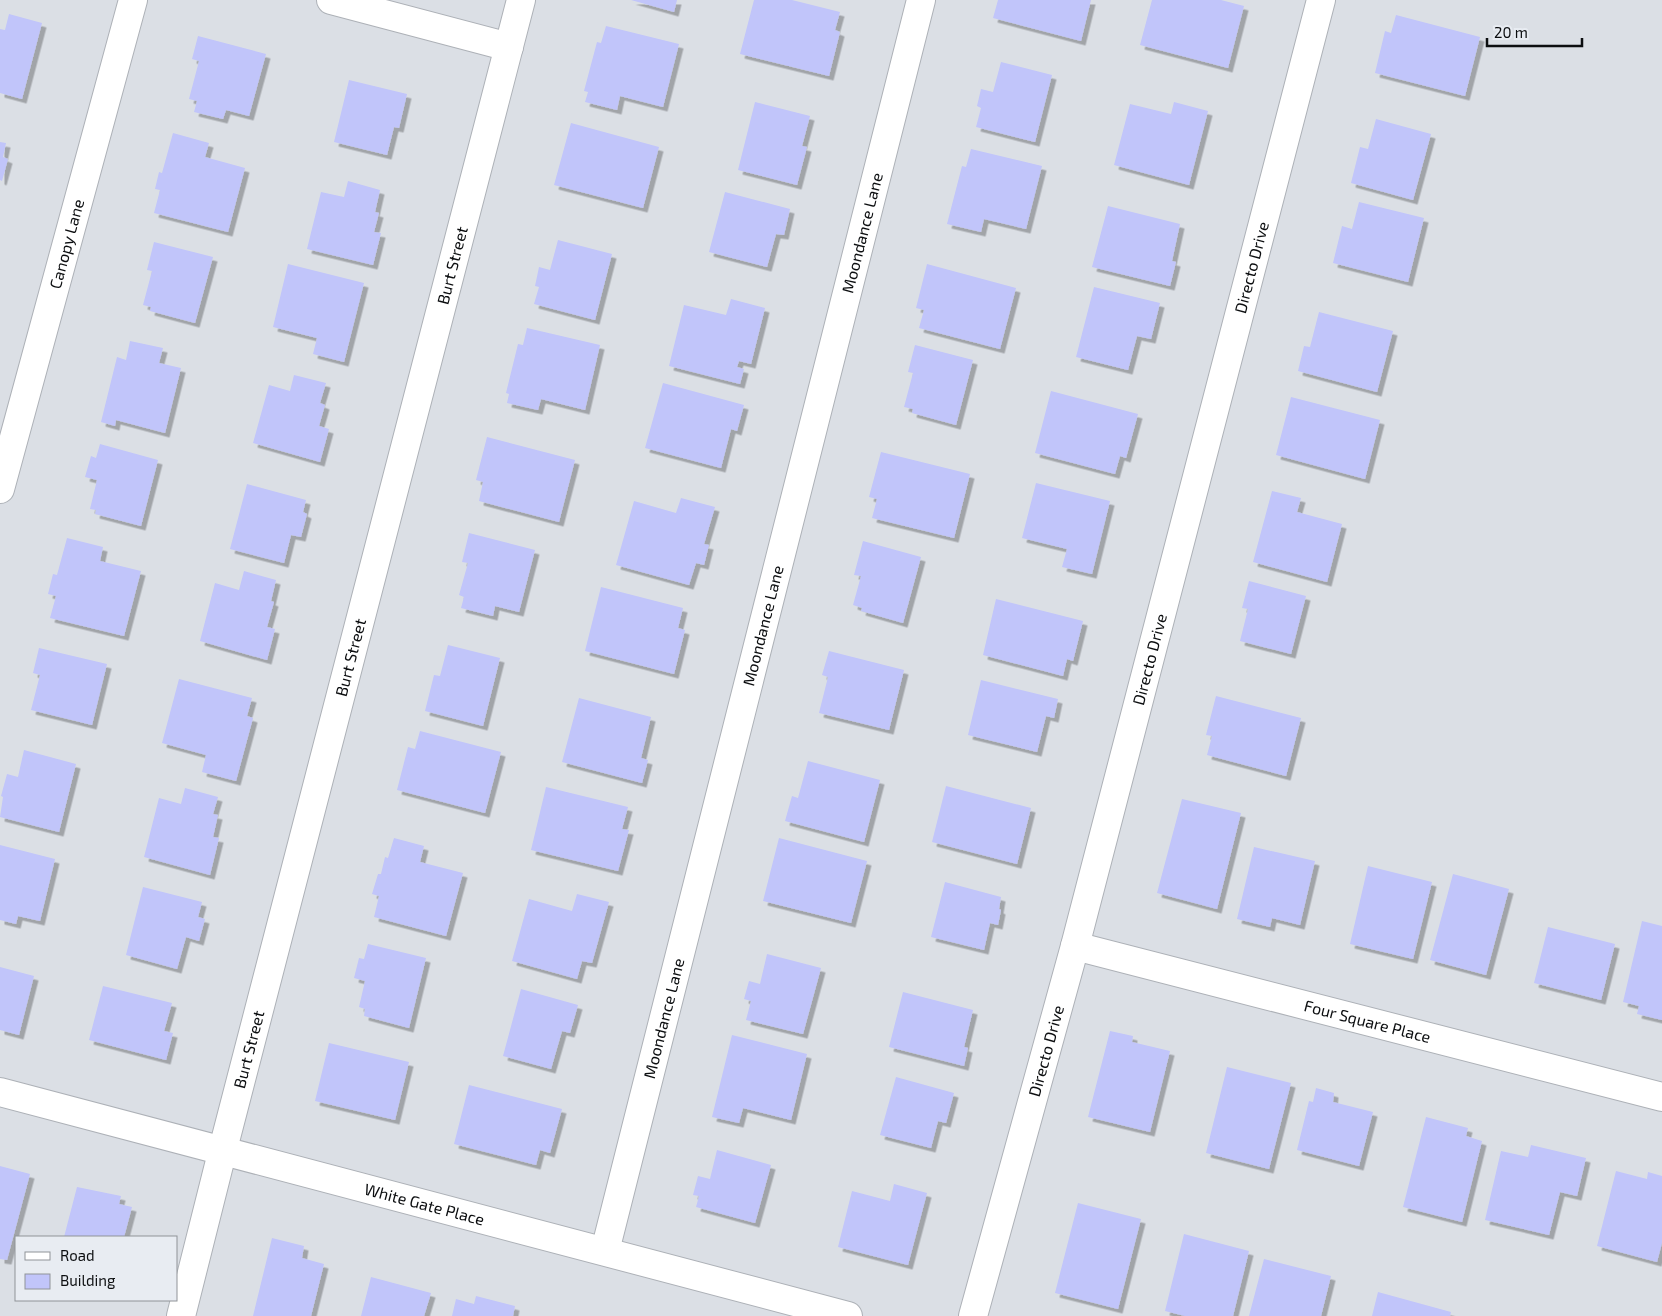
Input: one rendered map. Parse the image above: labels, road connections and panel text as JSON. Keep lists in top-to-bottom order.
{
  "streets": {
    "street": [
      "Moondance Lane",
      "Canopy Lane",
      "Burt Street",
      "Directo Drive",
      "Four Square Place",
      "White Gate Place"
    ]
  },
  "crossings": [
    ["Moondance Lane", "White Gate Place"],
    ["Burt Street", "White Gate Place"],
    ["Directo Drive", "Four Square Place"]
  ],
  "legend": ["Road", "Building"],
  "scale_bar": "20 m"
}
